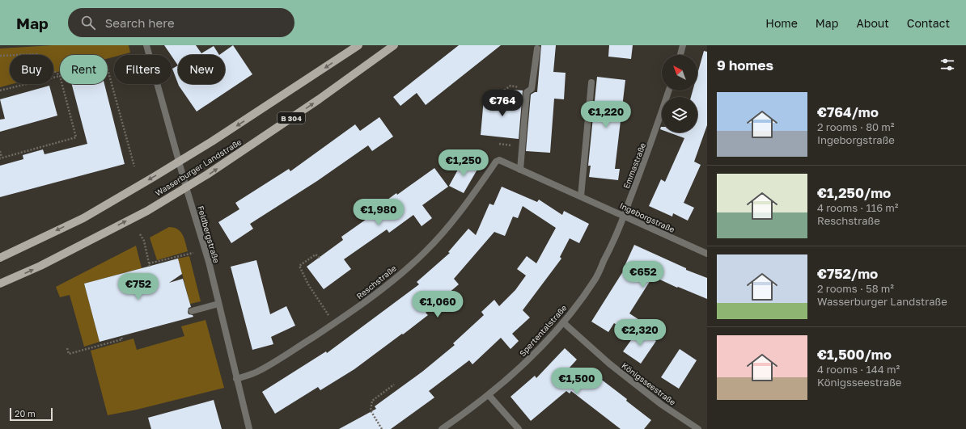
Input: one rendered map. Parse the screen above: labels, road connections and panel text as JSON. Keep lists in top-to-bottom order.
{
  "streets": {
    "main road": ["B 304", "Wasserburger Landstraße"],
    "street": [
      "Emmastraße",
      "Ingeborgstraße",
      "Feldbergstraße",
      "Reschstraße",
      "Spertentalstraße",
      "Königsseestraße"
    ]
  },
  "crossings": [
    ["Emmastraße", "Ingeborgstraße"],
    ["Emmastraße", "Spertentalstraße"],
    ["Wasserburger Landstraße", "Feldbergstraße"],
    ["Ingeborgstraße", "Reschstraße"],
    ["Ingeborgstraße", "Spertentalstraße"],
    ["Feldbergstraße", "Reschstraße"],
    ["Spertentalstraße", "Königsseestraße"]
  ],
  "scale_bar": "20 m",
  "north": "top left",
  "page": {
    "header": "Map",
    "search": "Search here",
    "nav": [
      "Home",
      "Map",
      "About",
      "Contact"
    ],
    "heading": "9 homes",
    "chip": [
      "Buy",
      "Rent",
      "Filters",
      "New"
    ],
    "list": [
      {
        "name": "€764/mo",
        "note": "2 rooms · 80 m² · Ingeborgstraße"
      },
      {
        "name": "€1,250/mo",
        "note": "4 rooms · 116 m² · Reschstraße"
      },
      {
        "name": "€752/mo",
        "note": "2 rooms · 58 m² · Wasserburger Landstraße"
      },
      {
        "name": "€1,500/mo",
        "note": "4 rooms · 144 m² · Königsseestraße"
      }
    ],
    "price": [
      "€764",
      "€1,220",
      "€1,250",
      "€1,980",
      "€652",
      "€752",
      "€1,060",
      "€2,320",
      "€1,500"
    ],
    "scale": "20 m"
  }
}
